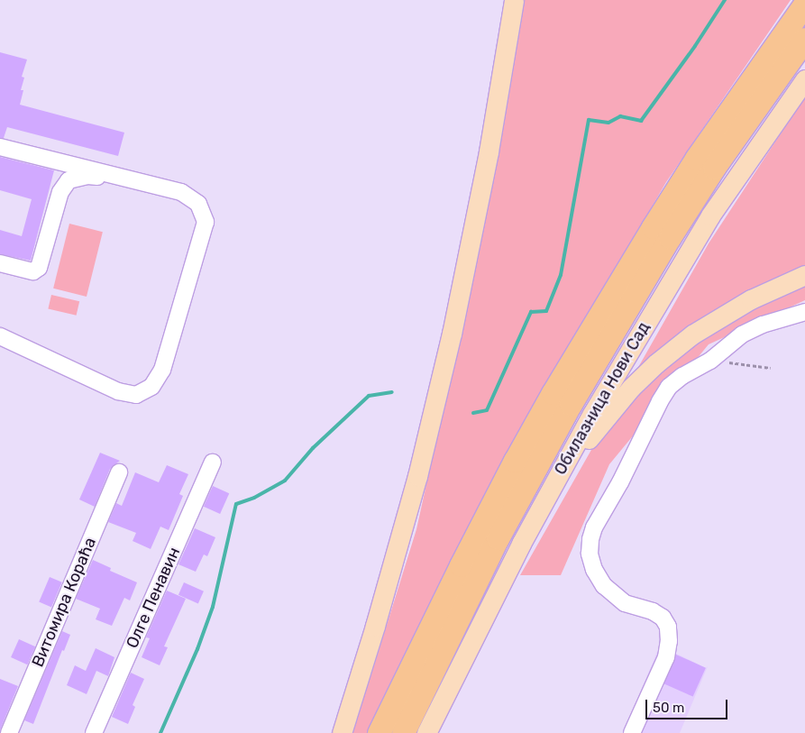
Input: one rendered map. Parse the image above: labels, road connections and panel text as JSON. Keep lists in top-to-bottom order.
{
  "streets": {
    "main road": ["Обилазница Нови Сад"],
    "street": ["Олге Пенавин", "Витомира Кораћа"]
  },
  "scale_bar": "50 m"
}
